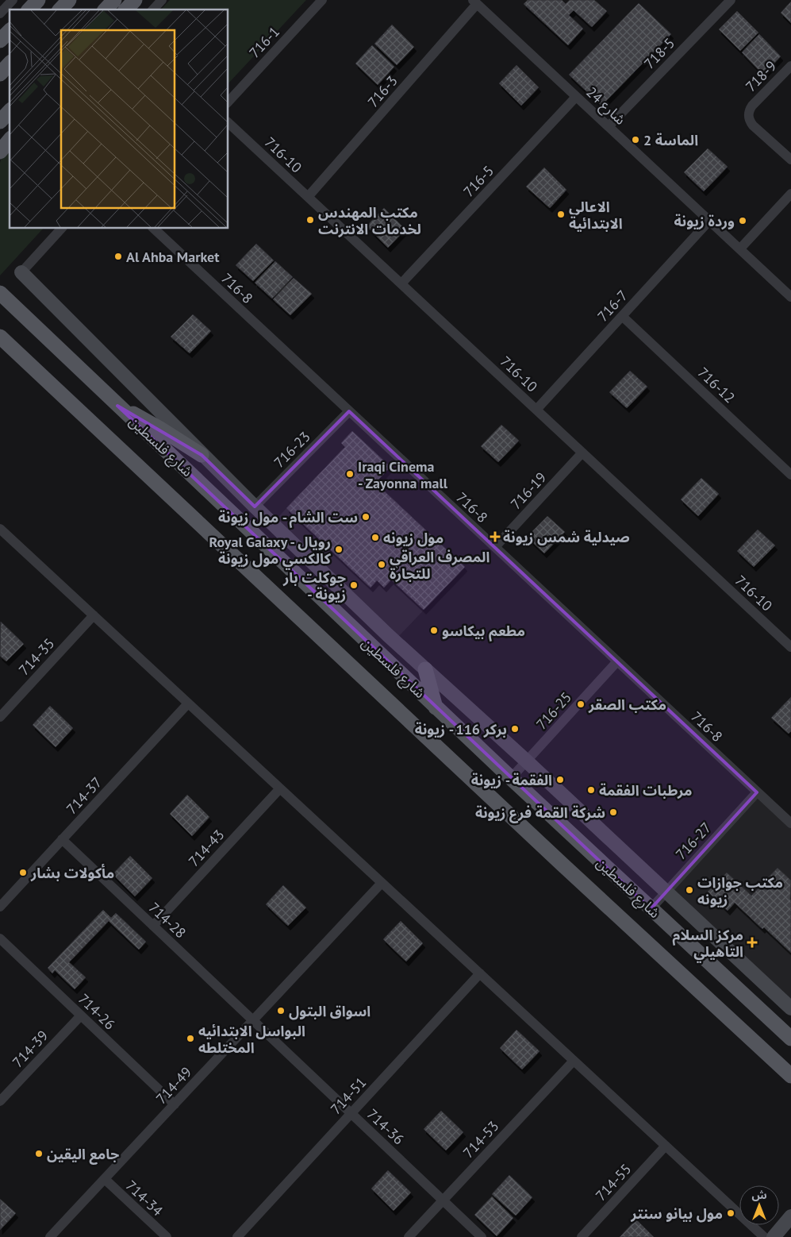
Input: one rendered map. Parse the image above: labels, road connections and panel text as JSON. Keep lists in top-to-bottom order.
{
  "streets": {
    "main road": ["شارع فلسطين"],
    "street": [
      "716-1",
      "718-5",
      "718-9",
      "716-3",
      "شارع 24",
      "716-10",
      "716-5",
      "716-8",
      "716-7",
      "716-12",
      "716-23",
      "716-19",
      "714-35",
      "716-25",
      "714-37",
      "716-27",
      "714-43",
      "714-28",
      "714-26",
      "714-39",
      "714-49",
      "714-51",
      "714-36",
      "714-53",
      "714-55",
      "714-34"
    ]
  },
  "crossings": [
    ["718-5", "شارع 24"],
    ["716-3", "شارع 24"],
    ["716-3", "716-10"],
    ["شارع 24", "716-5"],
    ["شارع 24", "716-7"],
    ["716-10", "716-5"],
    ["716-10", "716-7"],
    ["716-10", "716-19"],
    ["716-8", "716-23"],
    ["716-8", "716-19"],
    ["716-8", "716-25"],
    ["716-8", "716-27"],
    ["716-7", "716-12"],
    ["شارع فلسطين", "716-25"],
    ["شارع فلسطين", "716-27"],
    ["714-37", "714-28"],
    ["714-43", "714-28"],
    ["714-28", "714-49"],
    ["714-28", "714-36"],
    ["714-26", "714-39"],
    ["714-26", "714-49"],
    ["714-49", "714-36"],
    ["714-49", "714-34"],
    ["714-51", "714-36"],
    ["714-36", "714-53"]
  ],
  "places": {
    "other": [
      "الماسة 2",
      "الاعالي الابتدائية",
      "مكتب المهندس لخدمات الانترنت",
      "وردة زيونة",
      "Al Ahba Market",
      "Iraqi Cinema - Zayonna mall",
      "ست الشام - مول زيونة",
      "مول زيونه",
      "Royal Galaxy - رويال كالكسي مول زيونة",
      "المصرف العراقي للتجارة",
      "جوكلت بار - زيونة",
      "مطعم بيكاسو",
      "مكتب الصقر",
      "بركر 116 - زيونة",
      "الفقمة - زيونة",
      "مرطبات الفقمة",
      "شركة القمة فرع زيونة",
      "مأكولات بشار",
      "مكتب جوازات زيونه",
      "اسواق البتول",
      "البواسل الابتدائيه المختلطه",
      "جامع اليقين",
      "مول بيانو سنتر"
    ],
    "health": ["صيدلية شمس زيونة", "مركز السلام التاهيلي"]
  },
  "north": "top"
}
